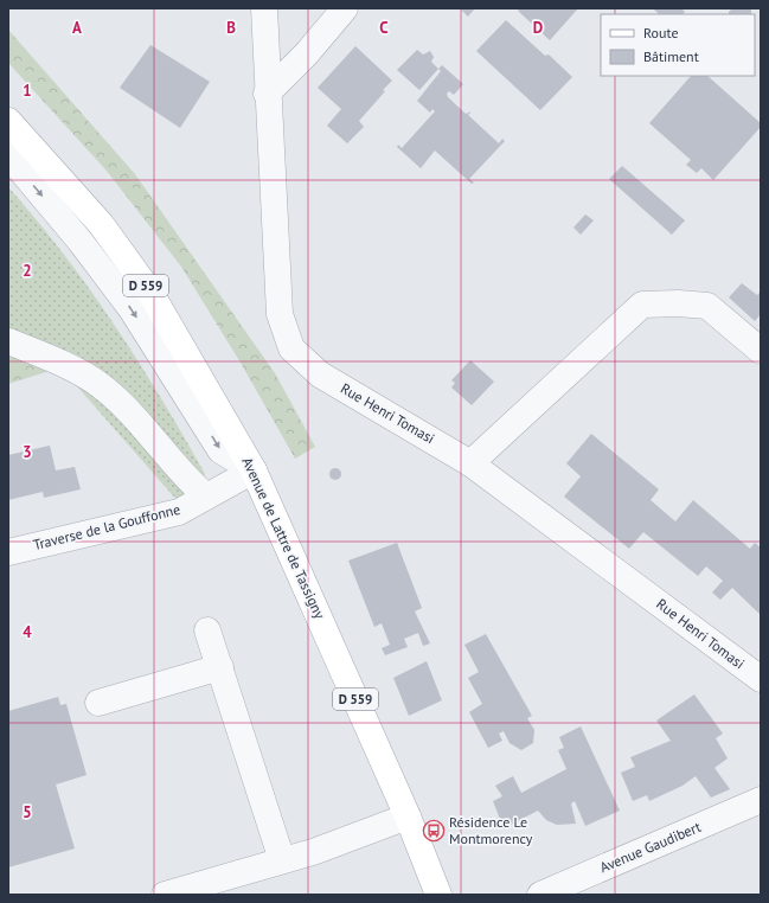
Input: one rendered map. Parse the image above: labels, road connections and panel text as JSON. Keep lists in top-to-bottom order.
{
  "streets": {
    "main road": ["D 559", "Avenue de Lattre de Tassigny"],
    "street": ["Rue Henri Tomasi", "Traverse de la Gouffonne", "Avenue Gaudibert"]
  },
  "crossings": [
    ["Traverse de la Gouffonne", "Avenue de Lattre de Tassigny"]
  ],
  "places": {
    "bus stop": ["Résidence Le Montmorency"]
  },
  "legend": ["Route", "Bâtiment"],
  "grid": {
    "columns": [
      "A",
      "B",
      "C",
      "D"
    ],
    "rows": [
      "1",
      "2",
      "3",
      "4",
      "5"
    ]
  }
}
